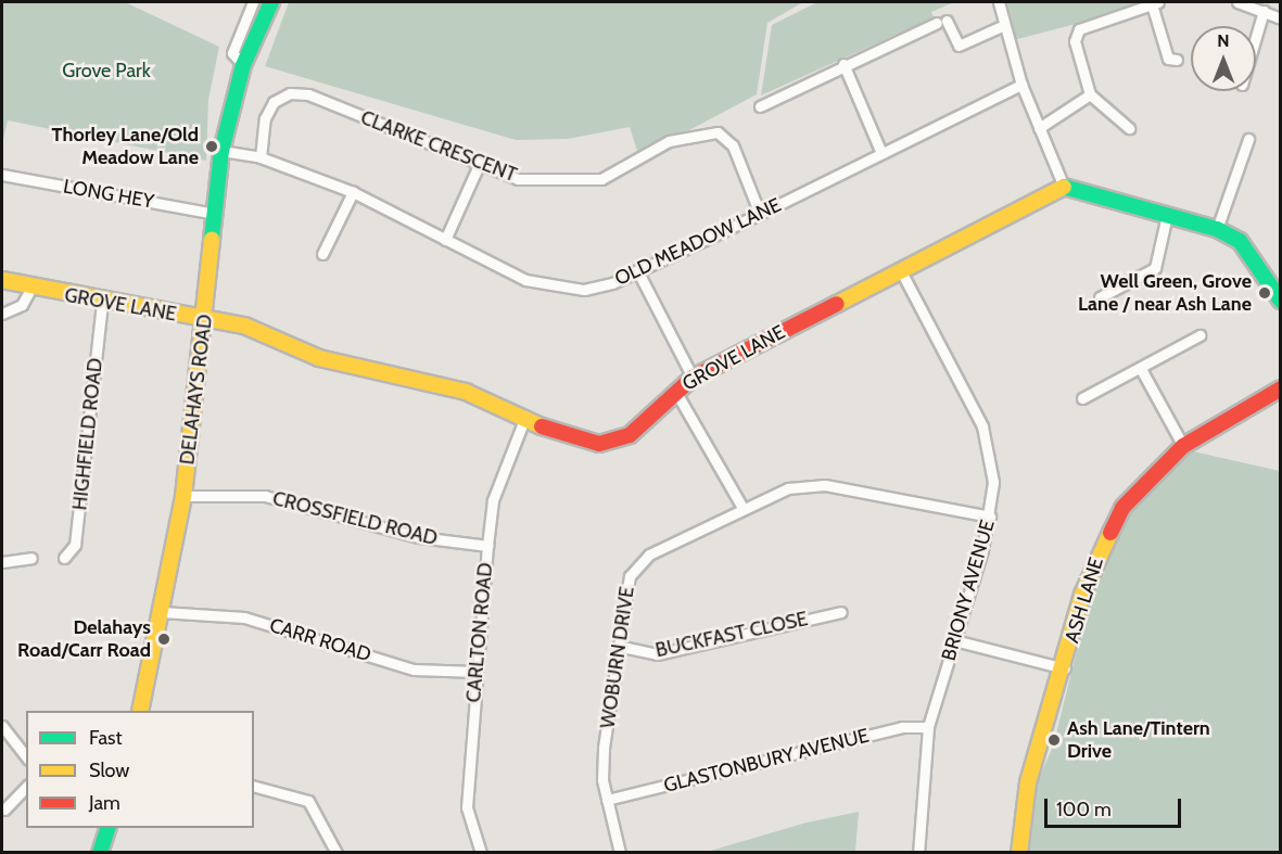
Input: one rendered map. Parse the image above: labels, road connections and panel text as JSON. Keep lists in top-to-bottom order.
{
  "streets": {
    "street": [
      "CLARKE CRESCENT",
      "LONG HEY",
      "OLD MEADOW LANE",
      "GROVE LANE",
      "DELAHAYS ROAD",
      "HIGHFIELD ROAD",
      "CROSSFIELD ROAD",
      "BRIONY AVENUE",
      "ASH LANE",
      "CARLTON ROAD",
      "BUCKFAST CLOSE",
      "CARR ROAD",
      "WOBURN DRIVE",
      "GLASTONBURY AVENUE"
    ]
  },
  "crossings": [
    ["CLARKE CRESCENT", "OLD MEADOW LANE"],
    ["LONG HEY", "DELAHAYS ROAD"],
    ["OLD MEADOW LANE", "DELAHAYS ROAD"],
    ["GROVE LANE", "DELAHAYS ROAD"],
    ["GROVE LANE", "HIGHFIELD ROAD"],
    ["GROVE LANE", "BRIONY AVENUE"],
    ["GROVE LANE", "CARLTON ROAD"],
    ["DELAHAYS ROAD", "CROSSFIELD ROAD"],
    ["DELAHAYS ROAD", "CARR ROAD"],
    ["CROSSFIELD ROAD", "CARLTON ROAD"],
    ["BRIONY AVENUE", "WOBURN DRIVE"],
    ["BRIONY AVENUE", "GLASTONBURY AVENUE"],
    ["CARLTON ROAD", "CARR ROAD"],
    ["BUCKFAST CLOSE", "WOBURN DRIVE"],
    ["WOBURN DRIVE", "GLASTONBURY AVENUE"]
  ],
  "parks": ["Grove Park"],
  "places": [
    "Thorley Lane/Old Meadow Lane",
    "Well Green, Grove Lane / near Ash Lane",
    "Delahays Road/Carr Road",
    "Ash Lane/Tintern Drive"
  ],
  "legend": ["Fast", "Slow", "Jam"],
  "scale_bar": "100 m",
  "north": "top"
}
